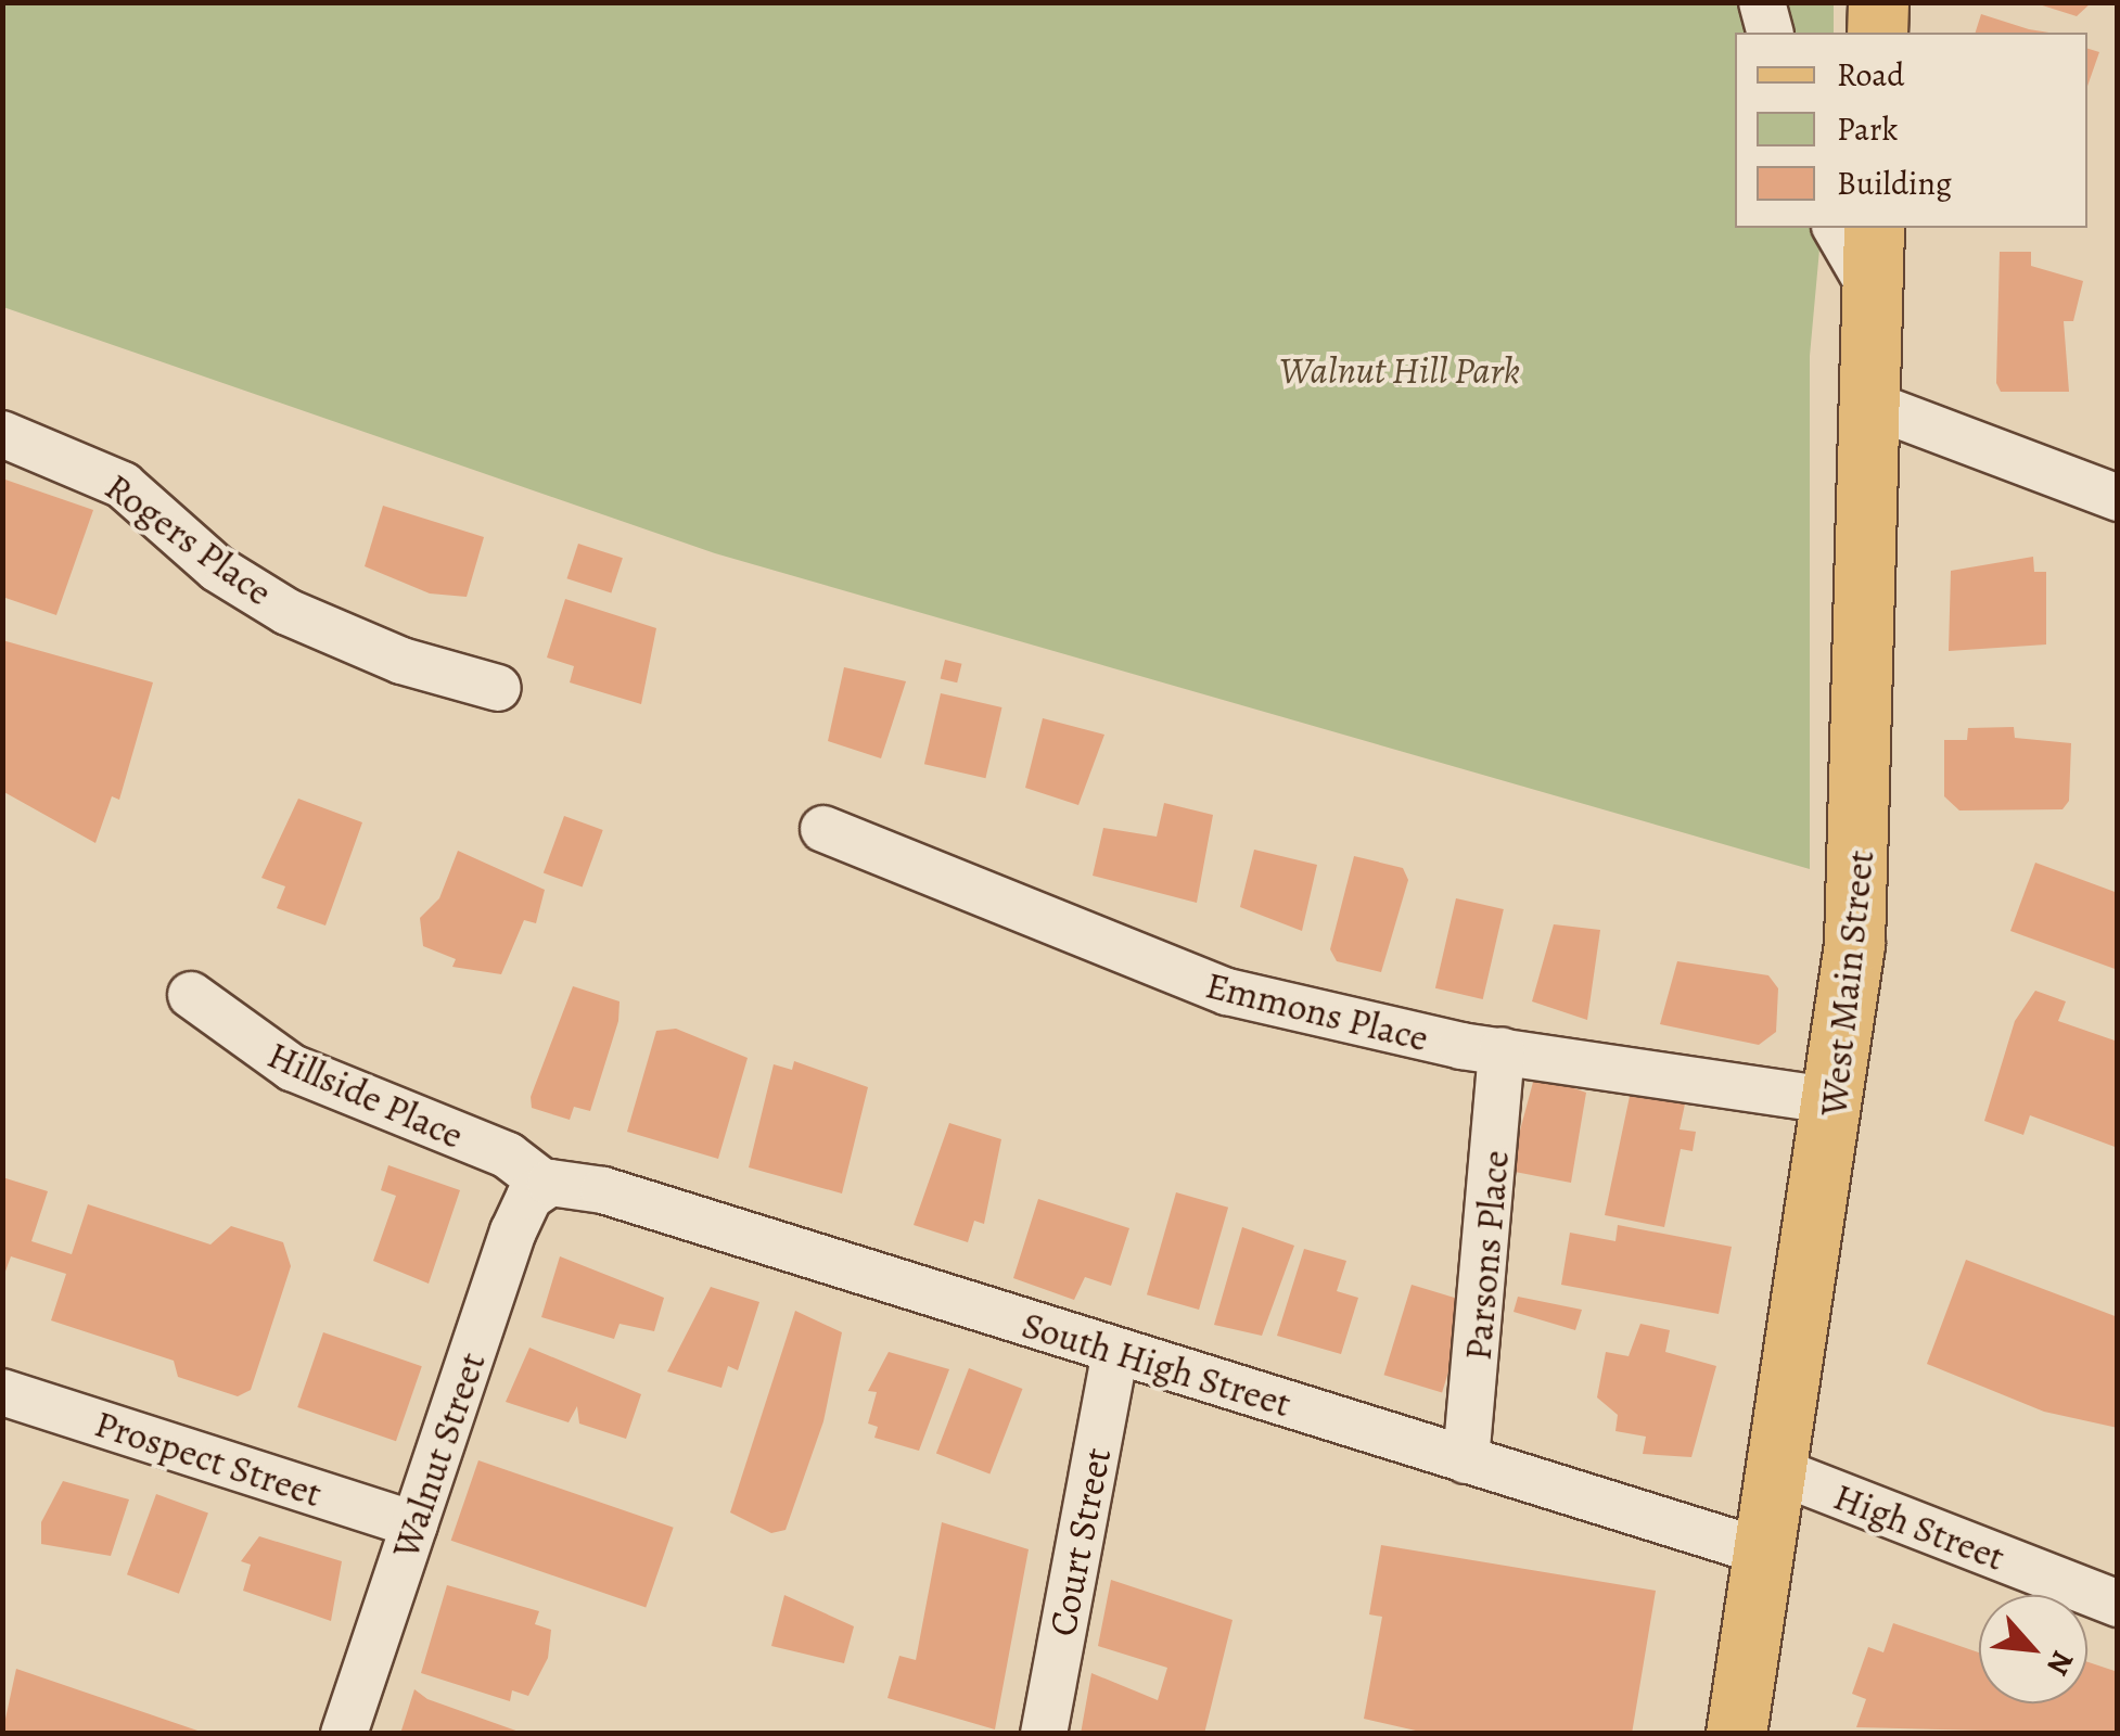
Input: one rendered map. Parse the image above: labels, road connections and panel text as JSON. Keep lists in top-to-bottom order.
{
  "streets": {
    "main road": ["West Main Street"],
    "street": [
      "Rogers Place",
      "Emmons Place",
      "Hillside Place",
      "Parsons Place",
      "South High Street",
      "Walnut Street",
      "Prospect Street",
      "High Street",
      "Court Street"
    ]
  },
  "crossings": [
    ["West Main Street", "Emmons Place"],
    ["West Main Street", "South High Street"],
    ["West Main Street", "High Street"],
    ["Emmons Place", "Parsons Place"],
    ["Hillside Place", "South High Street"],
    ["Hillside Place", "Walnut Street"],
    ["Parsons Place", "South High Street"],
    ["South High Street", "Walnut Street"],
    ["South High Street", "Court Street"],
    ["Walnut Street", "Prospect Street"]
  ],
  "parks": ["Walnut Hill Park"],
  "legend": ["Road", "Park", "Building"],
  "north": "bottom right"
}
